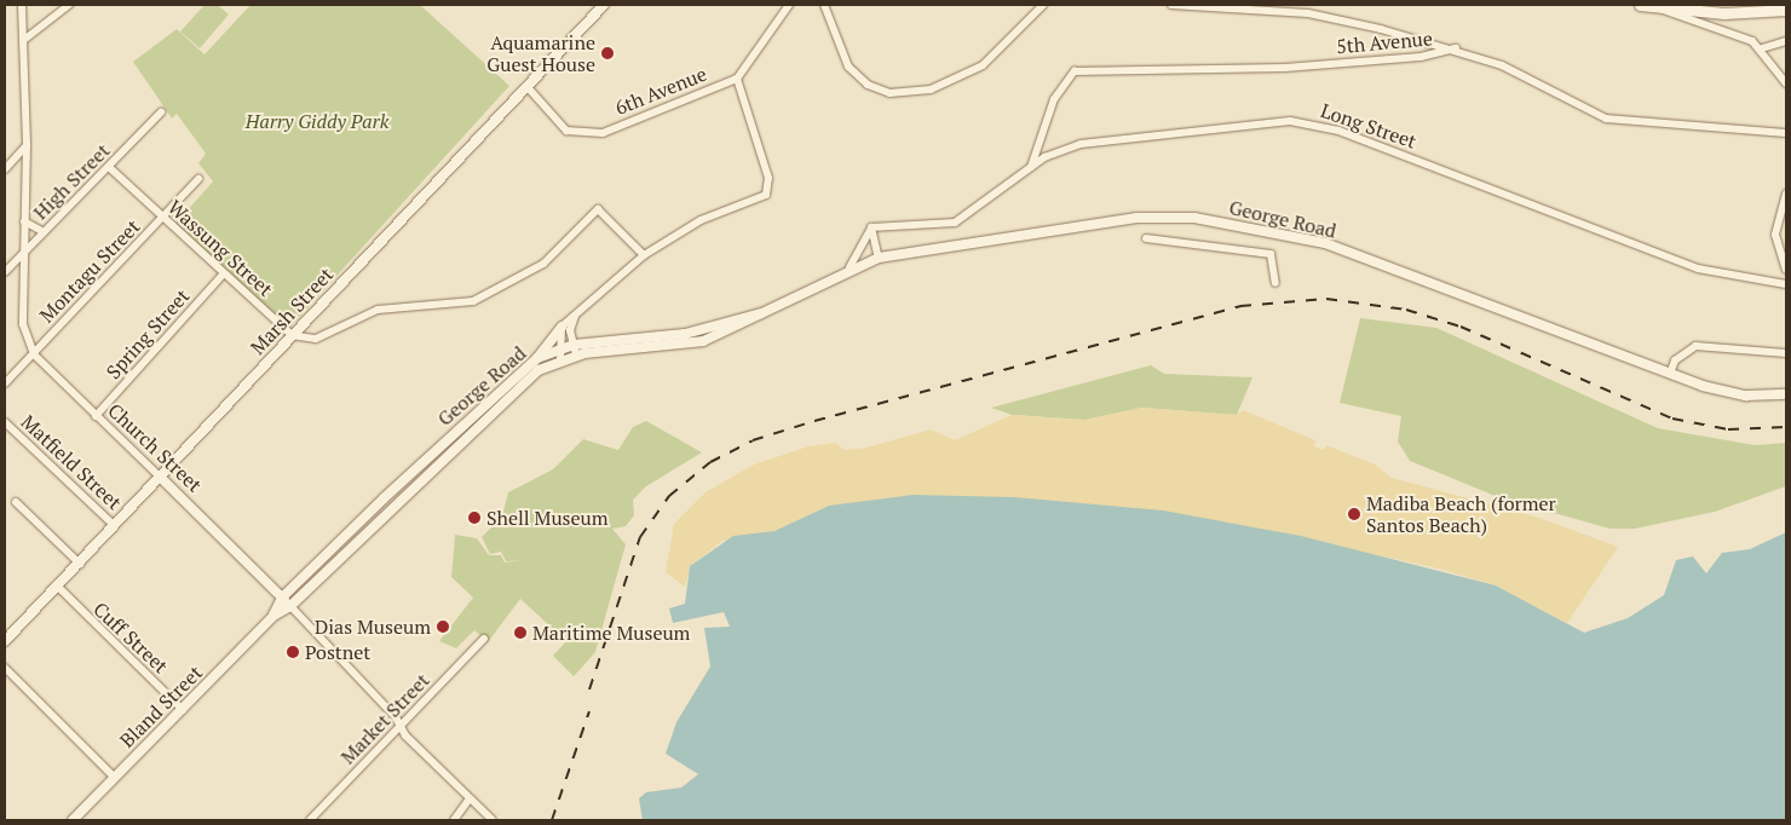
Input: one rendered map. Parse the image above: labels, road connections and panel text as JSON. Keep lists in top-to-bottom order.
{
  "streets": {
    "street": [
      "5th Avenue",
      "6th Avenue",
      "Long Street",
      "High Street",
      "George Road",
      "Wassung Street",
      "Montagu Street",
      "Marsh Street",
      "Spring Street",
      "Church Street",
      "Matfield Street",
      "Cuff Street",
      "Bland Street",
      "Market Street"
    ]
  },
  "crossings": [
    ["5th Avenue", "Long Street"],
    ["6th Avenue", "Marsh Street"],
    ["High Street", "Wassung Street"],
    ["High Street", "Church Street"],
    ["George Road", "Church Street"],
    ["George Road", "Bland Street"],
    ["Wassung Street", "Montagu Street"],
    ["Wassung Street", "Marsh Street"],
    ["Wassung Street", "Spring Street"],
    ["Montagu Street", "Church Street"],
    ["Marsh Street", "Church Street"],
    ["Marsh Street", "Matfield Street"],
    ["Marsh Street", "Cuff Street"],
    ["Spring Street", "Church Street"],
    ["Church Street", "Bland Street"],
    ["Church Street", "Market Street"],
    ["Cuff Street", "Bland Street"]
  ],
  "parks": ["Harry Giddy Park"],
  "places": [
    "Aquamarine Guest House",
    "Madiba Beach (former Santos Beach)",
    "Shell Museum",
    "Dias Museum",
    "Maritime Museum",
    "Postnet"
  ]
}
